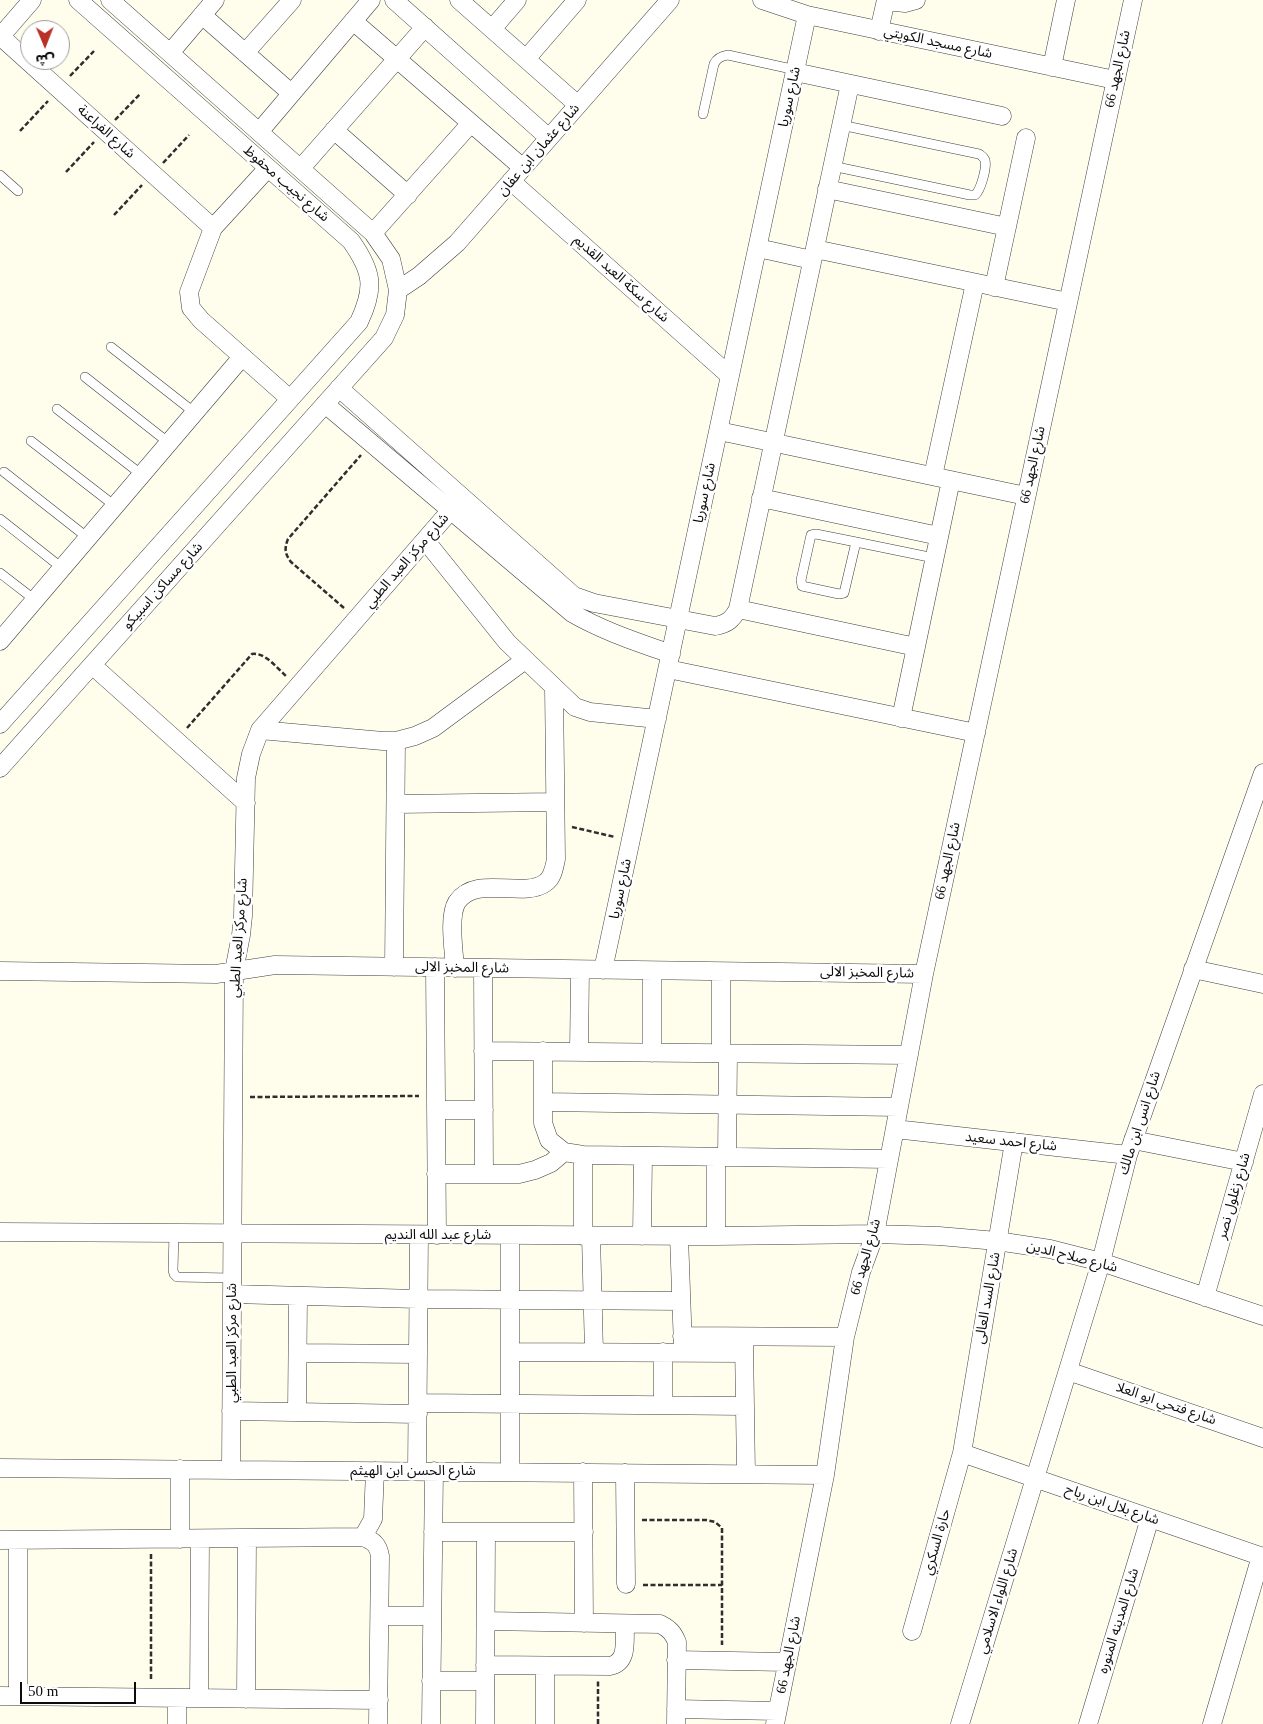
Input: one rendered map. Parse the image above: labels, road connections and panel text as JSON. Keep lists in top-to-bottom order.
{
  "streets": {
    "street": [
      "شارع مسجد الكويتي",
      "شارع الجهد 66",
      "شارع سوريا",
      "شارع الفراعنة",
      "شارع عثمان ابن عفان",
      "شارع نجيب محفوظ",
      "شارع سكة العبد القديم",
      "شارع مركز العبد الطبي",
      "شارع مساكن اسبيكو",
      "شارع المخبز الالى",
      "شارع انس ابن مالك",
      "شارع احمد سعيد",
      "شارع زغلول نصر",
      "شارع عبد الله النديم",
      "شارع صلاح الدين",
      "شارع السد العالى",
      "شارع فتحي ابو العلا",
      "شارع الحسن ابن الهيثم",
      "شارع بلال ابن رباح",
      "حارة السكري",
      "شارع اللواء الاسلامي",
      "شارع المدينه المنوره"
    ]
  },
  "crossings": [
    ["شارع مسجد الكويتي", "شارع الجهد 66"],
    ["شارع مسجد الكويتي", "شارع سوريا"],
    ["شارع الجهد 66", "شارع المخبز الالى"],
    ["شارع الجهد 66", "شارع احمد سعيد"],
    ["شارع الجهد 66", "شارع عبد الله النديم"],
    ["شارع الجهد 66", "شارع صلاح الدين"],
    ["شارع الجهد 66", "شارع الحسن ابن الهيثم"],
    ["شارع سوريا", "شارع سكة العبد القديم"],
    ["شارع سوريا", "شارع المخبز الالى"],
    ["شارع عثمان ابن عفان", "شارع نجيب محفوظ"],
    ["شارع عثمان ابن عفان", "شارع سكة العبد القديم"],
    ["شارع نجيب محفوظ", "شارع مساكن اسبيكو"],
    ["شارع مركز العبد الطبي", "شارع المخبز الالى"],
    ["شارع مركز العبد الطبي", "شارع عبد الله النديم"],
    ["شارع مركز العبد الطبي", "شارع الحسن ابن الهيثم"],
    ["شارع انس ابن مالك", "شارع احمد سعيد"],
    ["شارع انس ابن مالك", "شارع صلاح الدين"],
    ["شارع انس ابن مالك", "شارع فتحي ابو العلا"],
    ["شارع انس ابن مالك", "شارع بلال ابن رباح"],
    ["شارع انس ابن مالك", "شارع اللواء الاسلامي"],
    ["شارع احمد سعيد", "شارع زغلول نصر"],
    ["شارع احمد سعيد", "شارع السد العالى"],
    ["شارع زغلول نصر", "شارع صلاح الدين"],
    ["شارع عبد الله النديم", "شارع صلاح الدين"],
    ["شارع صلاح الدين", "شارع السد العالى"],
    ["شارع السد العالى", "شارع بلال ابن رباح"],
    ["شارع السد العالى", "حارة السكري"],
    ["شارع بلال ابن رباح", "حارة السكري"],
    ["شارع بلال ابن رباح", "شارع اللواء الاسلامي"],
    ["شارع بلال ابن رباح", "شارع المدينه المنوره"]
  ],
  "scale_bar": "50 m",
  "north": "bottom"
}
